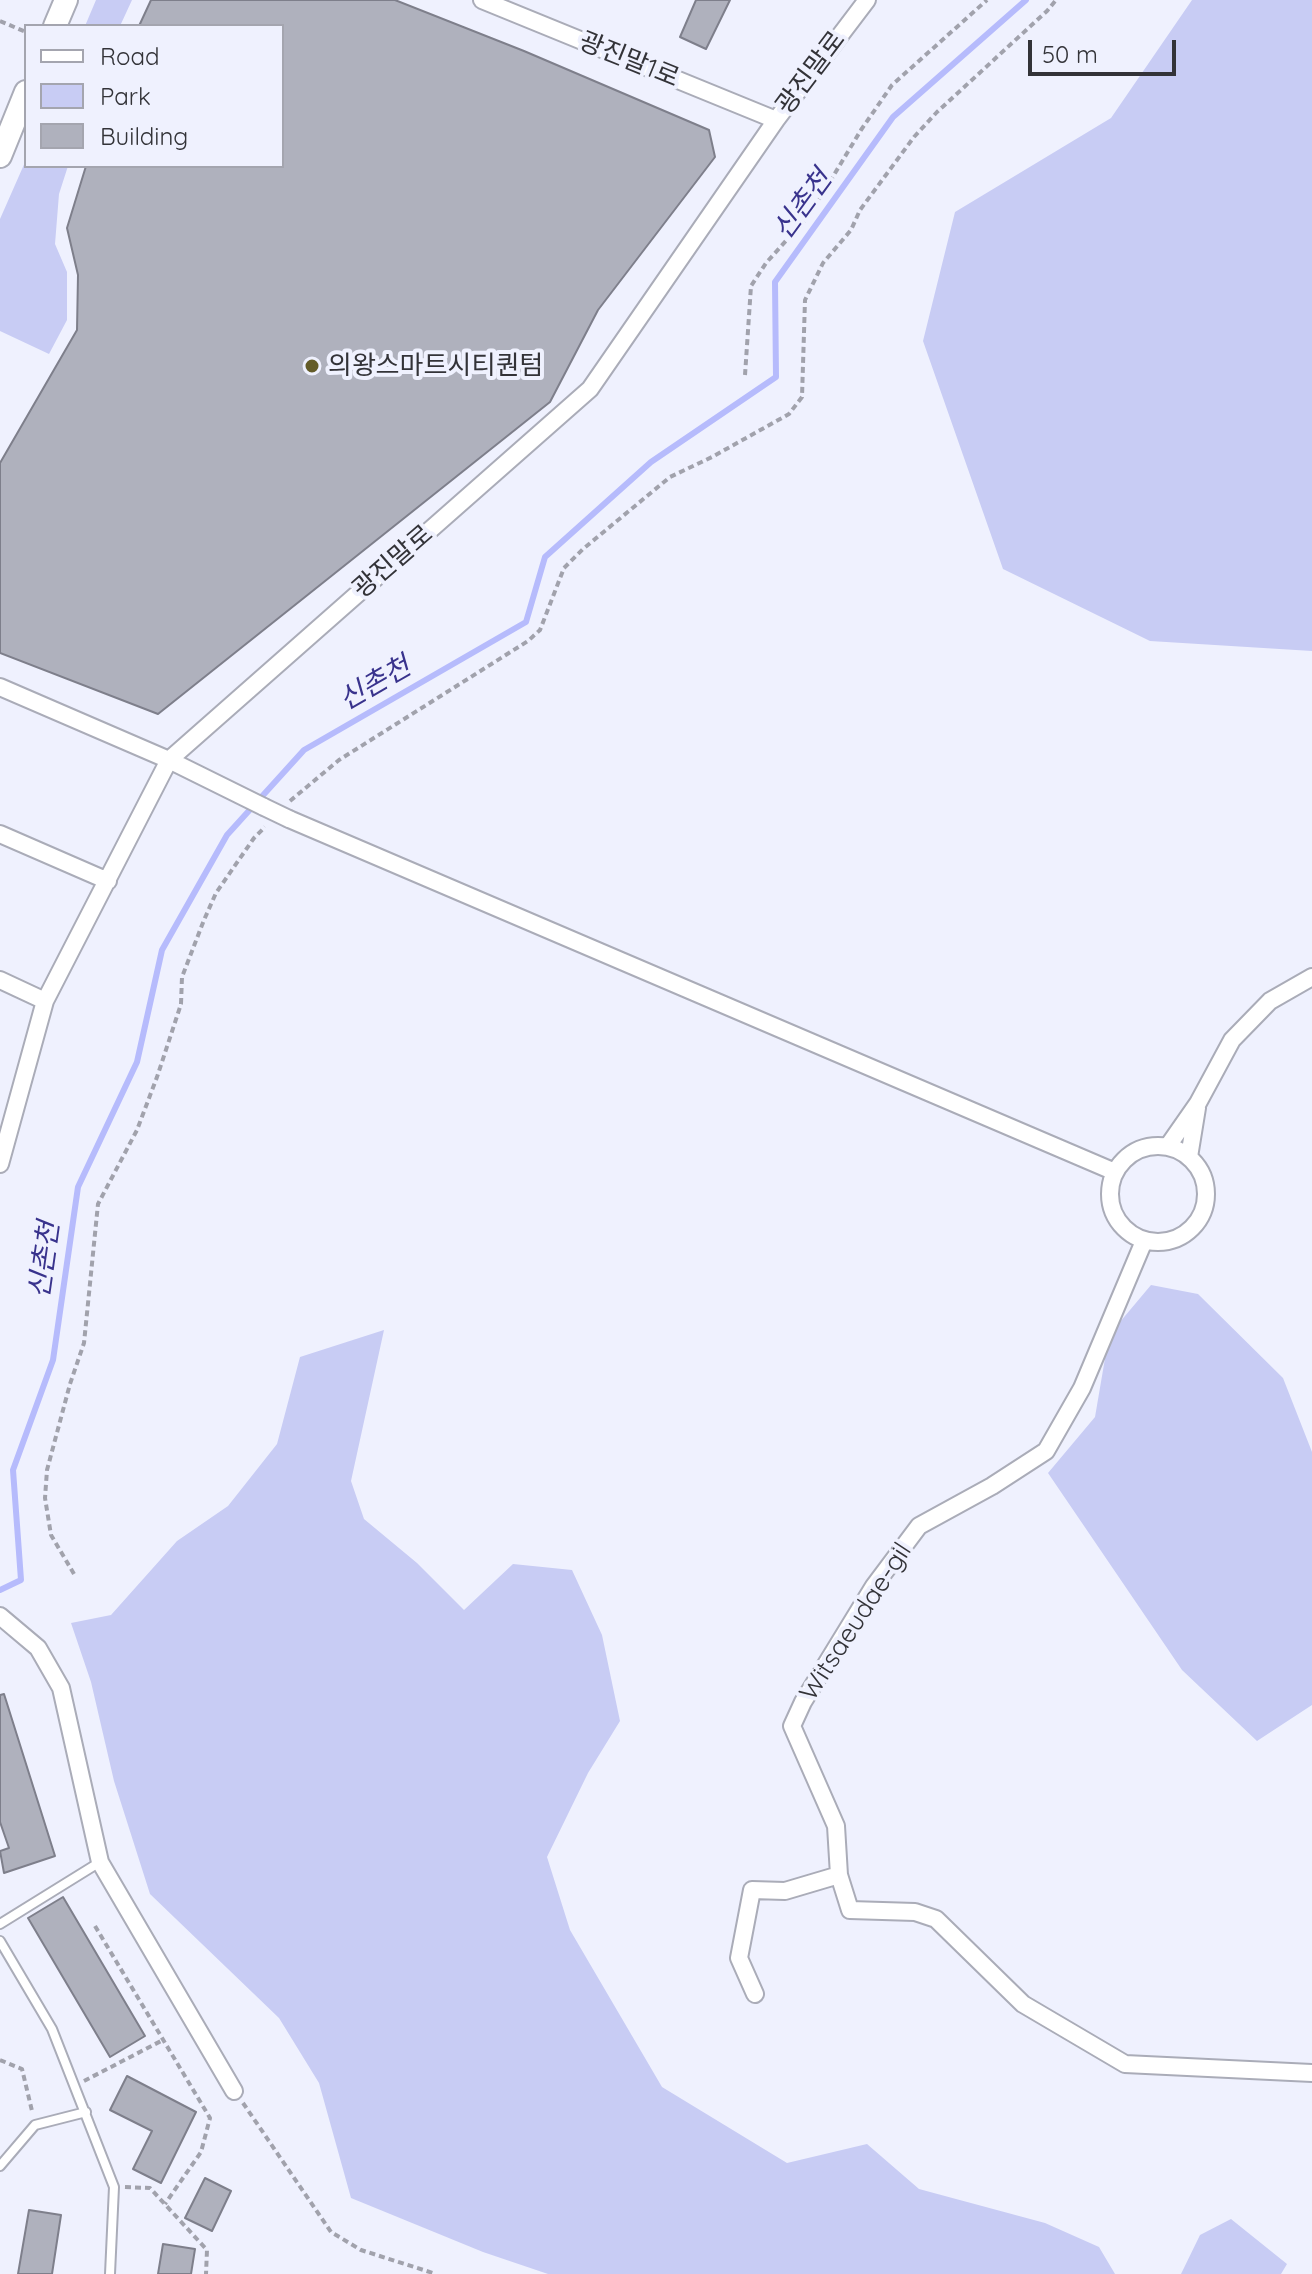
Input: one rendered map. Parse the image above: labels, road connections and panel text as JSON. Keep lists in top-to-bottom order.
{
  "streets": {
    "street": ["광진말1로", "광진말로", "Witsaeudae-gil"]
  },
  "crossings": [
    ["광진말1로", "광진말로"]
  ],
  "water": ["신촌천"],
  "places": ["의왕스마트시티퀀텀"],
  "legend": ["Road", "Park", "Building"],
  "scale_bar": "50 m"
}
